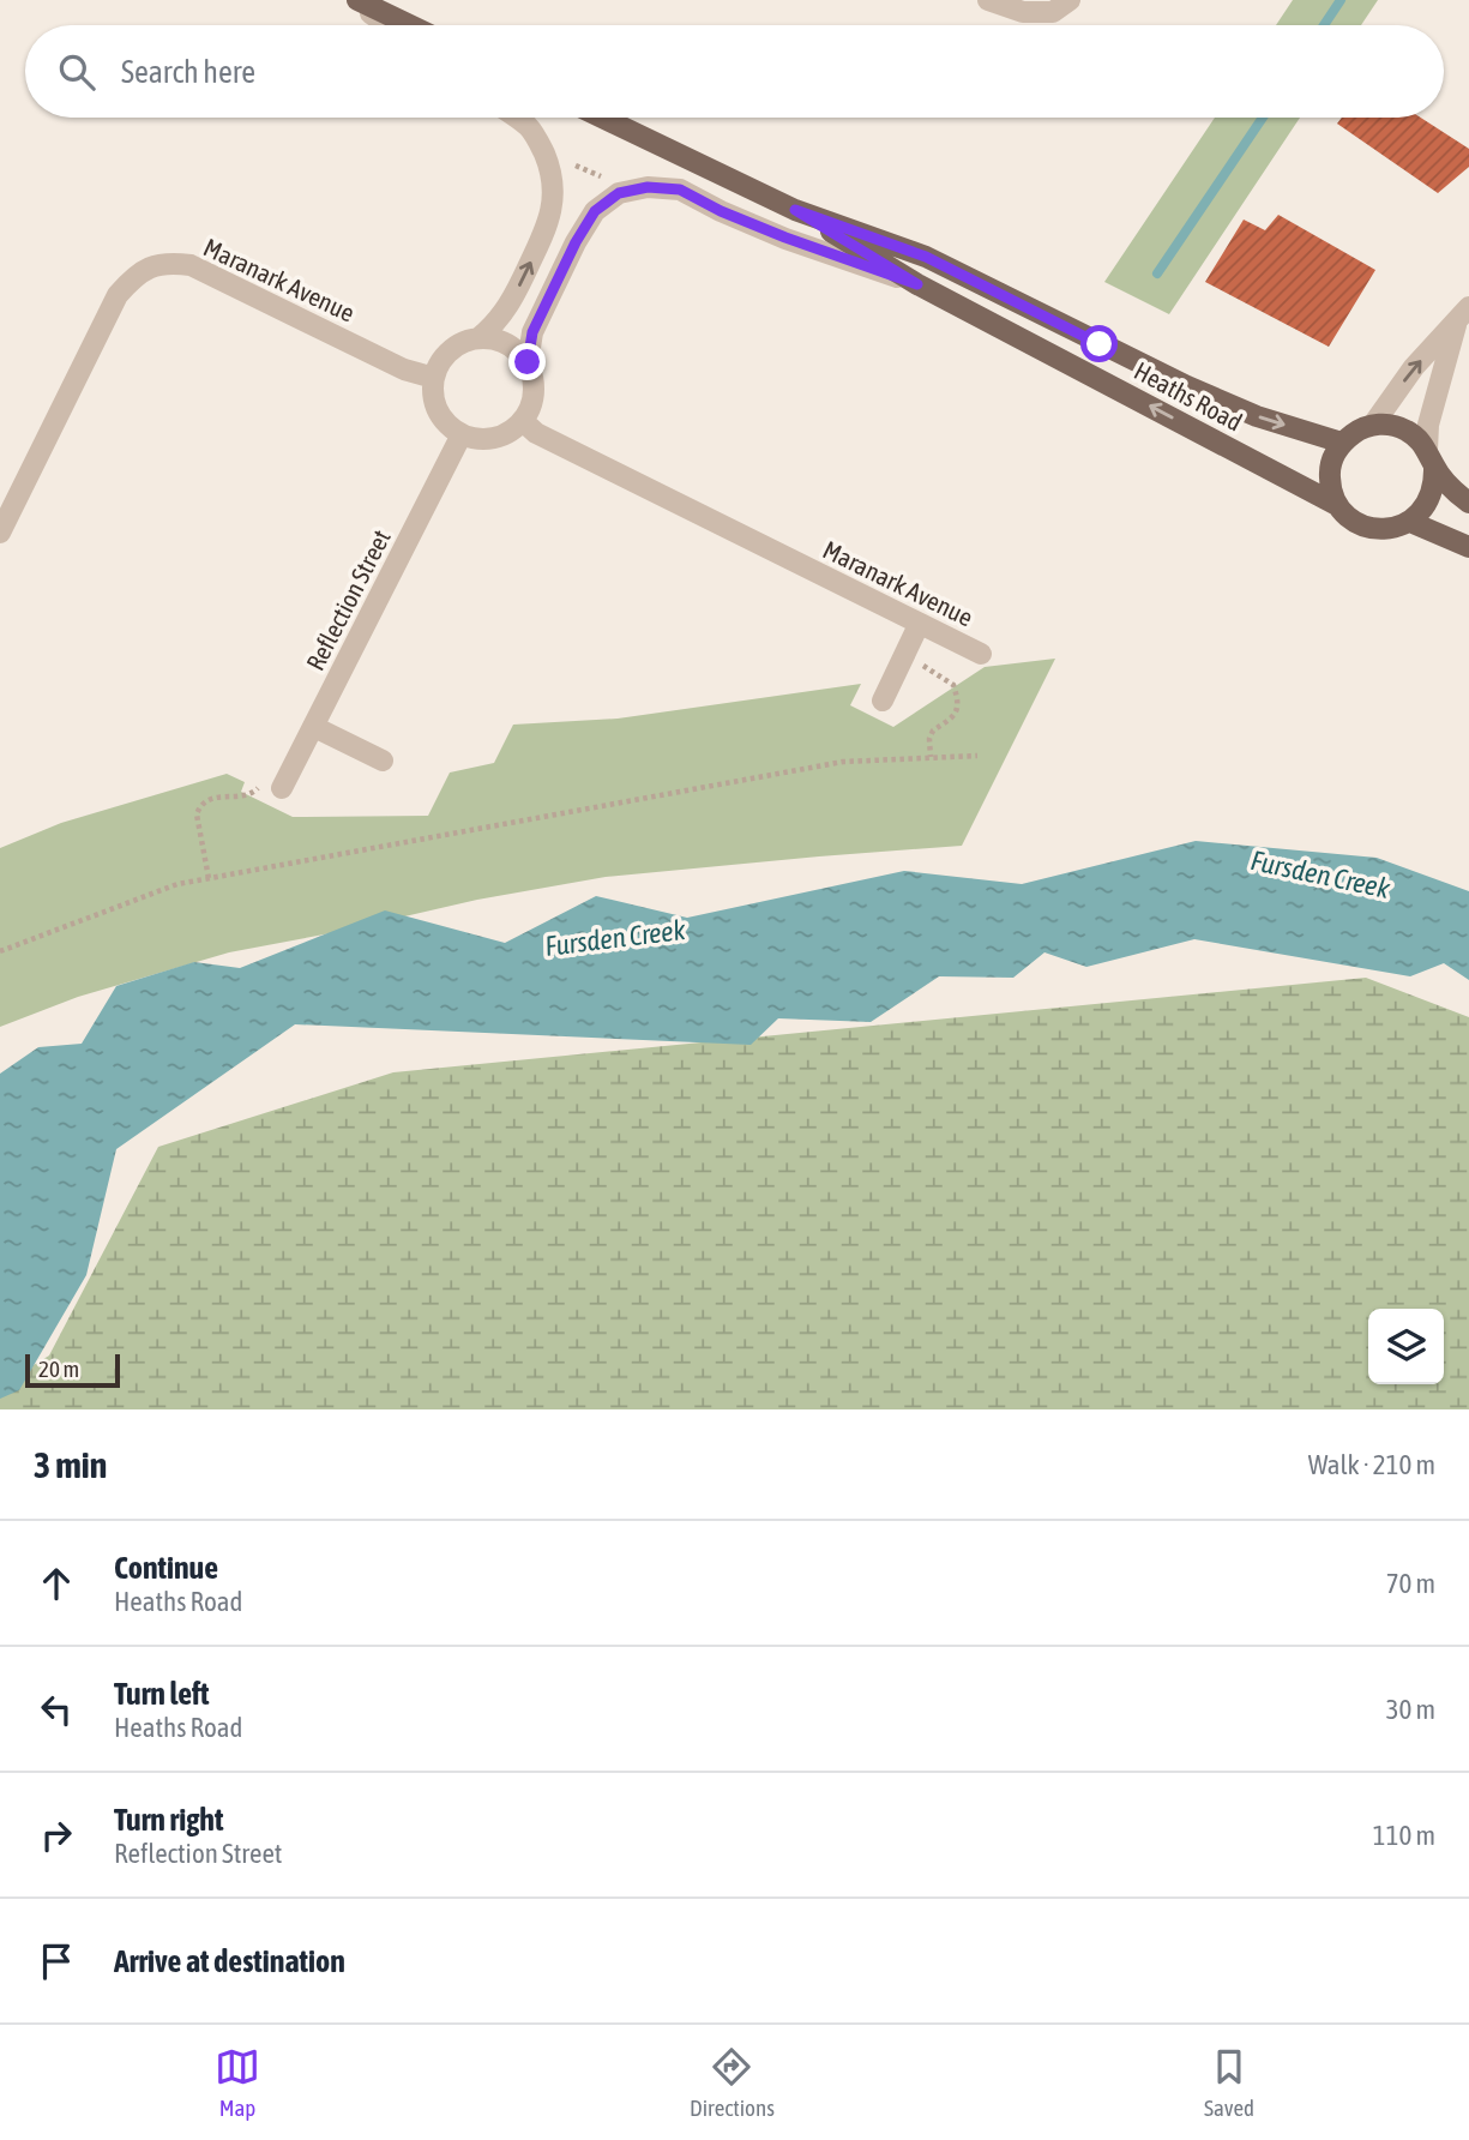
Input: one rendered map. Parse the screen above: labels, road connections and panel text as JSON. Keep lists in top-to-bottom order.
{
  "streets": {
    "main road": ["Heaths Road"],
    "street": ["Maranark Avenue", "Reflection Street"]
  },
  "crossings": [
    ["Maranark Avenue", "Reflection Street"]
  ],
  "water": ["Fursden Creek"],
  "scale_bar": "20 m",
  "page": {
    "search": "Search here",
    "scale": "20 m",
    "heading": ["3 min", "Walk · 210 m"],
    "list": [
      ["Continue", "Heaths Road", "70 m"],
      ["Turn left", "Heaths Road", "30 m"],
      ["Turn right", "Reflection Street", "110 m"],
      "Arrive at destination"
    ],
    "nav": ["Map", "Directions", "Saved"]
  }
}
